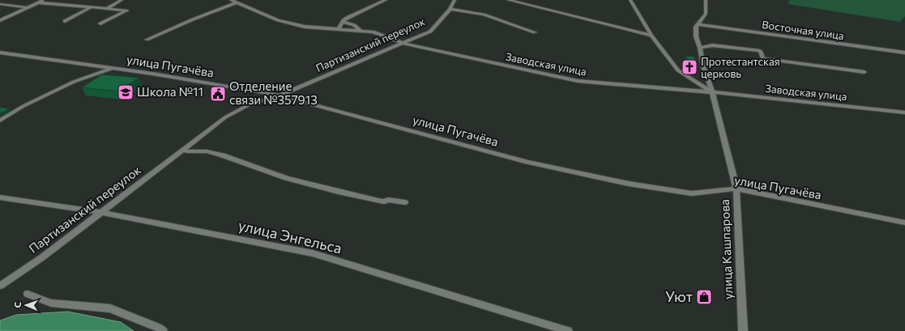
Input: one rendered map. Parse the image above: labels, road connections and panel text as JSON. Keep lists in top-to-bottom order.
{
  "streets": {
    "street": [
      "Восточная улица",
      "Партизанский переулок",
      "Заводская улица",
      "улица Пугачёва",
      "улица Энгельса",
      "улица Кашпарова"
    ]
  },
  "crossings": [
    ["Восточная улица", "улица Кашпарова"],
    ["Партизанский переулок", "Заводская улица"],
    ["Партизанский переулок", "улица Пугачёва"],
    ["Партизанский переулок", "улица Энгельса"],
    ["Заводская улица", "улица Кашпарова"],
    ["улица Пугачёва", "улица Кашпарова"]
  ],
  "places": {
    "church": ["Протестантская церковь"],
    "school or university": ["Школа №11"],
    "public building": ["Отделение связи №357913"],
    "shop": ["Уют"]
  },
  "north": "left"
}
